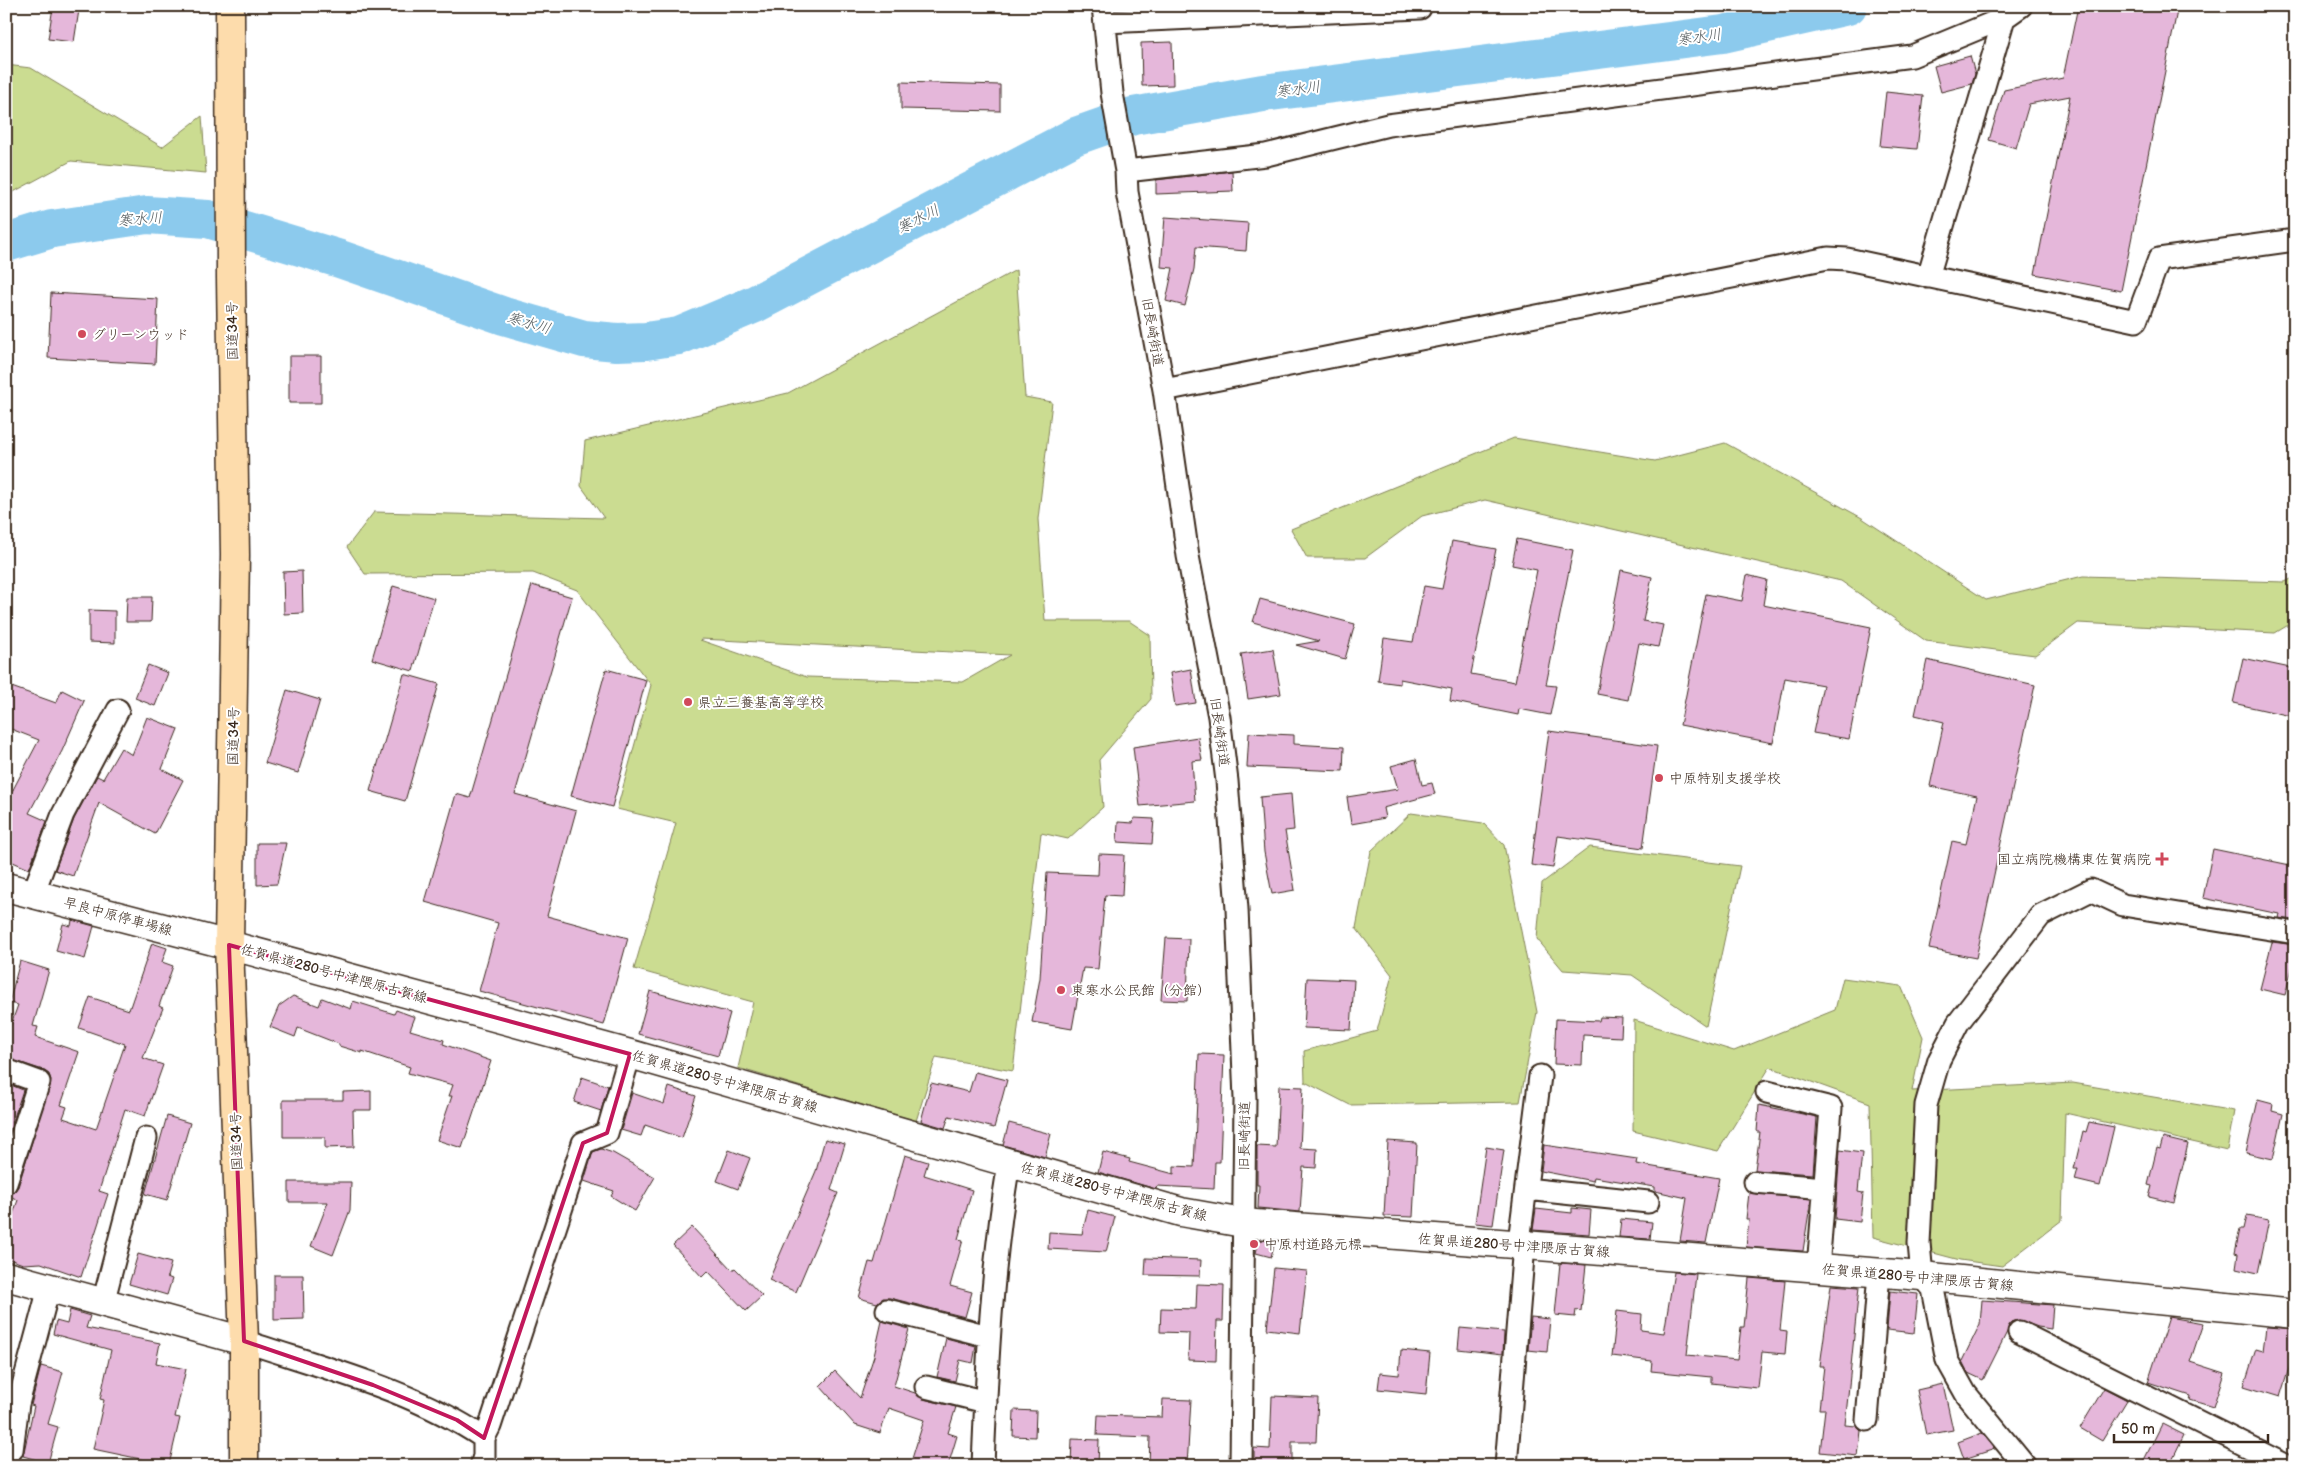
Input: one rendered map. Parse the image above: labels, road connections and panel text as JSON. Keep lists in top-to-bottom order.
{
  "streets": {
    "highway": ["国道34号"],
    "main road": ["早良中原停車場線", "佐賀県道280号中津隈原古賀線"],
    "street": ["旧長崎街道"]
  },
  "crossings": [
    ["国道34号", "早良中原停車場線"],
    ["国道34号", "佐賀県道280号中津隈原古賀線"],
    ["旧長崎街道", "佐賀県道280号中津隈原古賀線"],
    ["早良中原停車場線", "佐賀県道280号中津隈原古賀線"]
  ],
  "water": ["寒水川"],
  "places": {
    "other": [
      "グリーンウッド",
      "県立三養基高等学校",
      "中原特別支援学校",
      "東寒水公民館（分館）",
      "中原村道路元標"
    ],
    "health": ["国立病院機構東佐賀病院"]
  },
  "scale_bar": "50 m"
}
